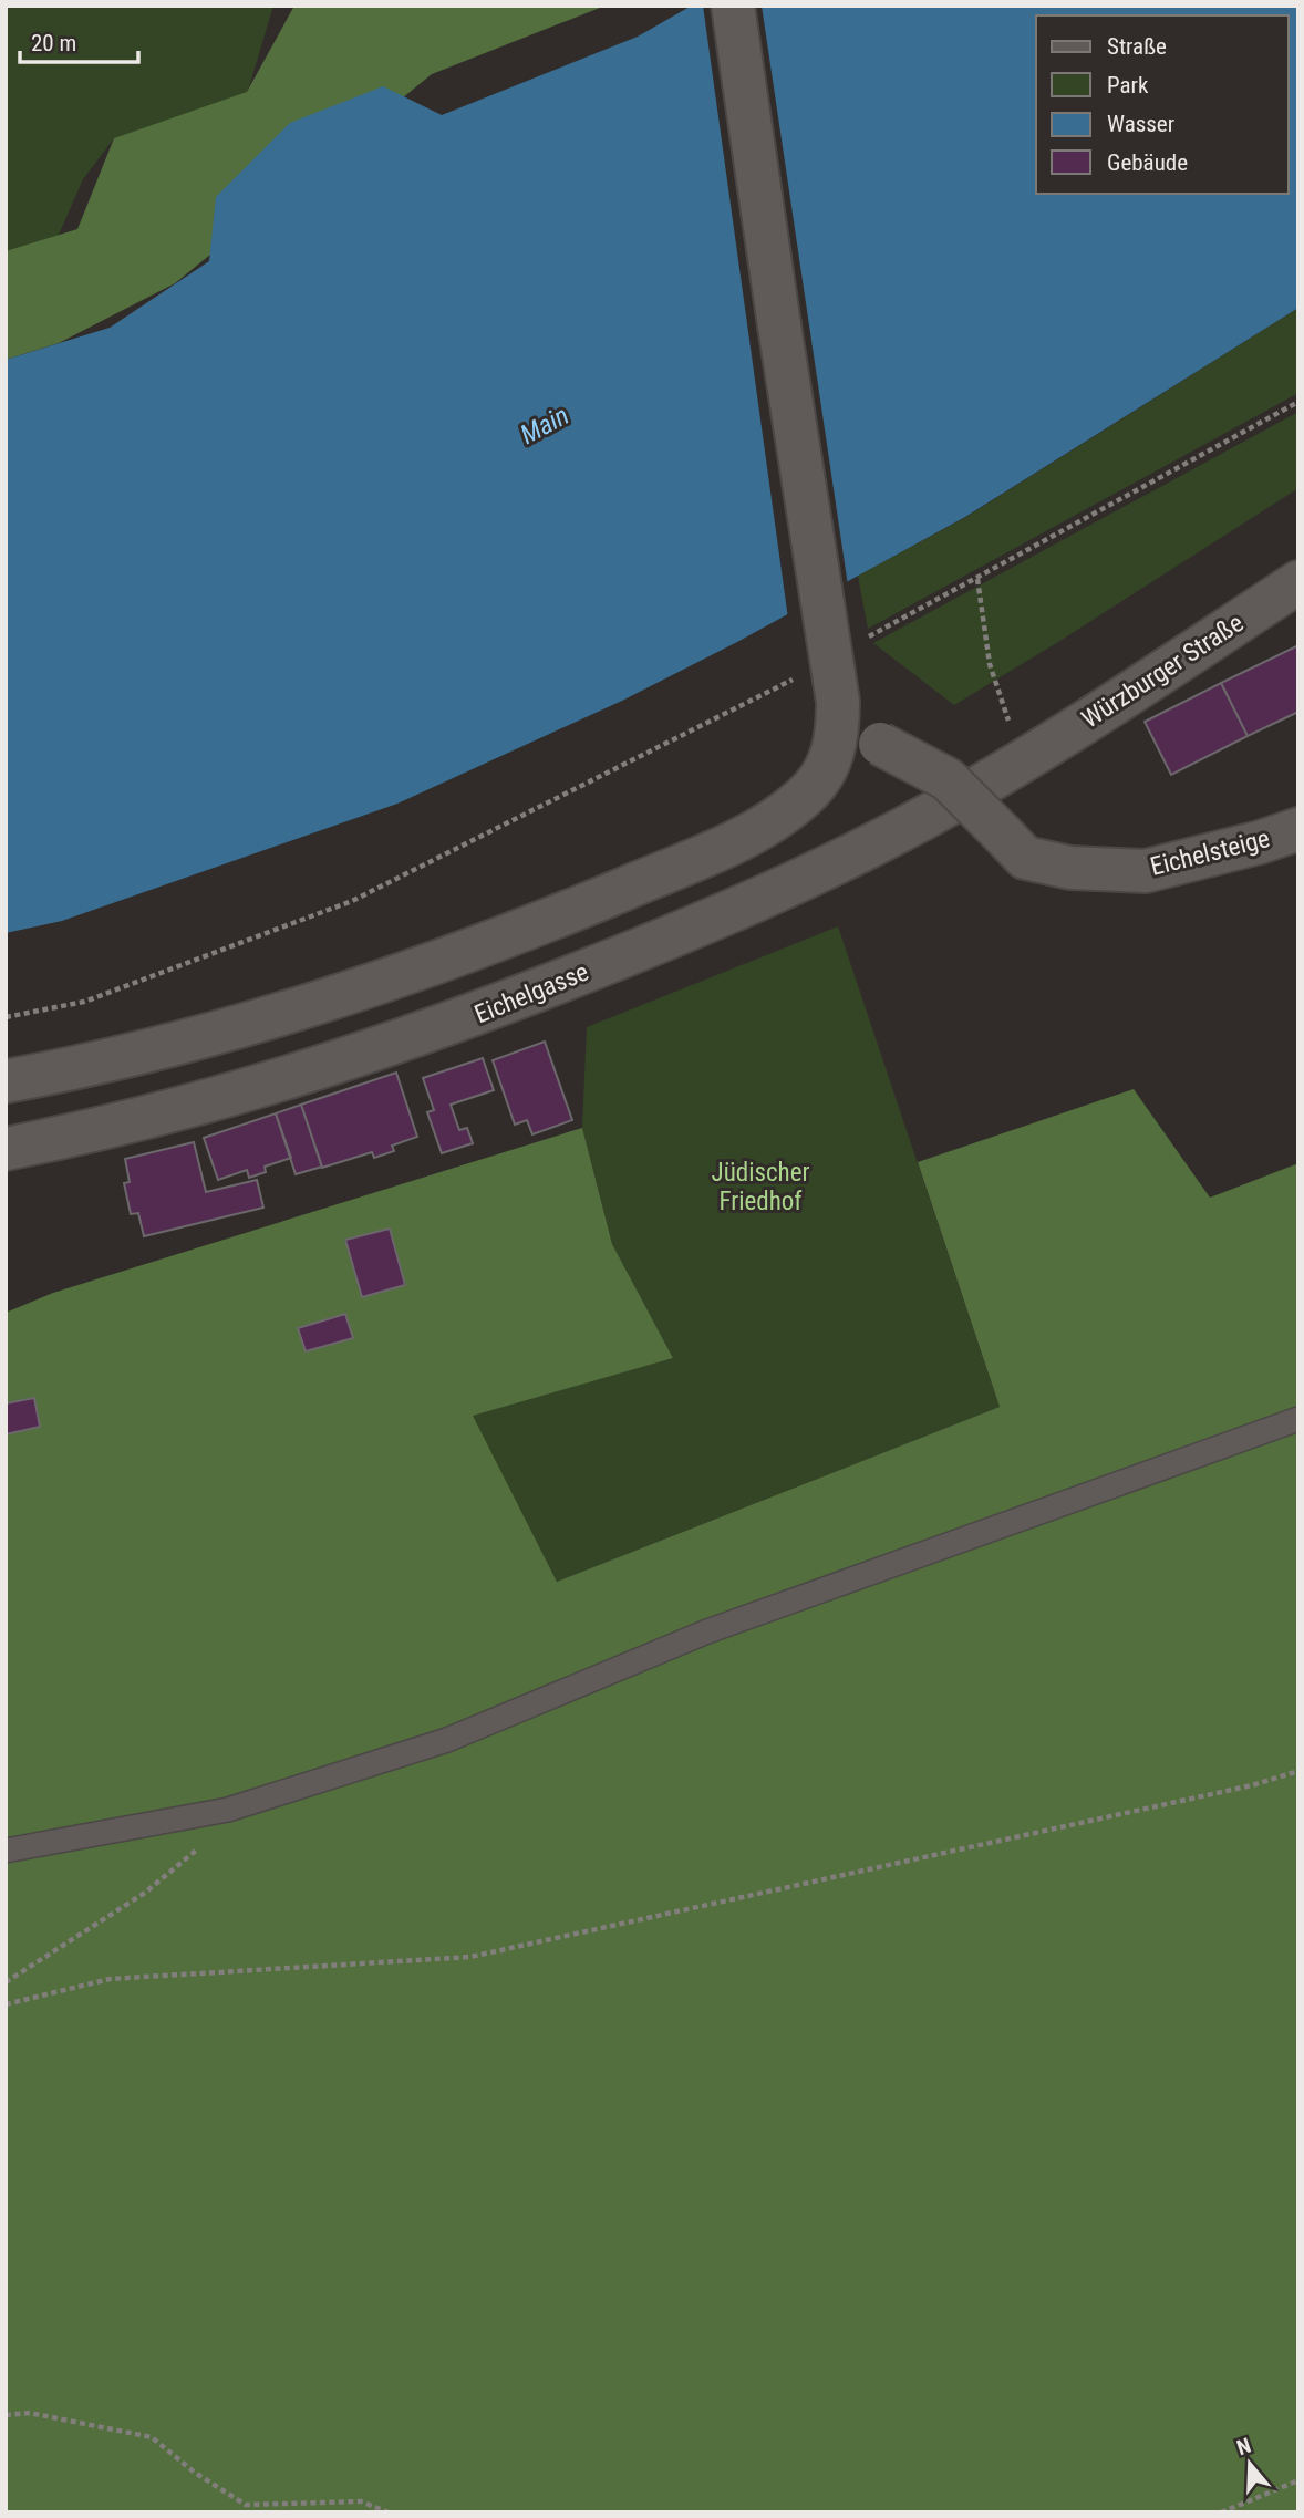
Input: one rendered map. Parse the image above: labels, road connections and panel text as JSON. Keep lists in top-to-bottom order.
{
  "streets": {
    "street": ["Würzburger Straße", "Eichelsteige", "Eichelgasse"]
  },
  "crossings": [
    ["Würzburger Straße", "Eichelgasse"]
  ],
  "water": ["Main"],
  "parks": ["Jüdischer Friedhof"],
  "legend": [
    "Straße",
    "Park",
    "Wasser",
    "Gebäude"
  ],
  "scale_bar": "20 m",
  "north": "top"
}
